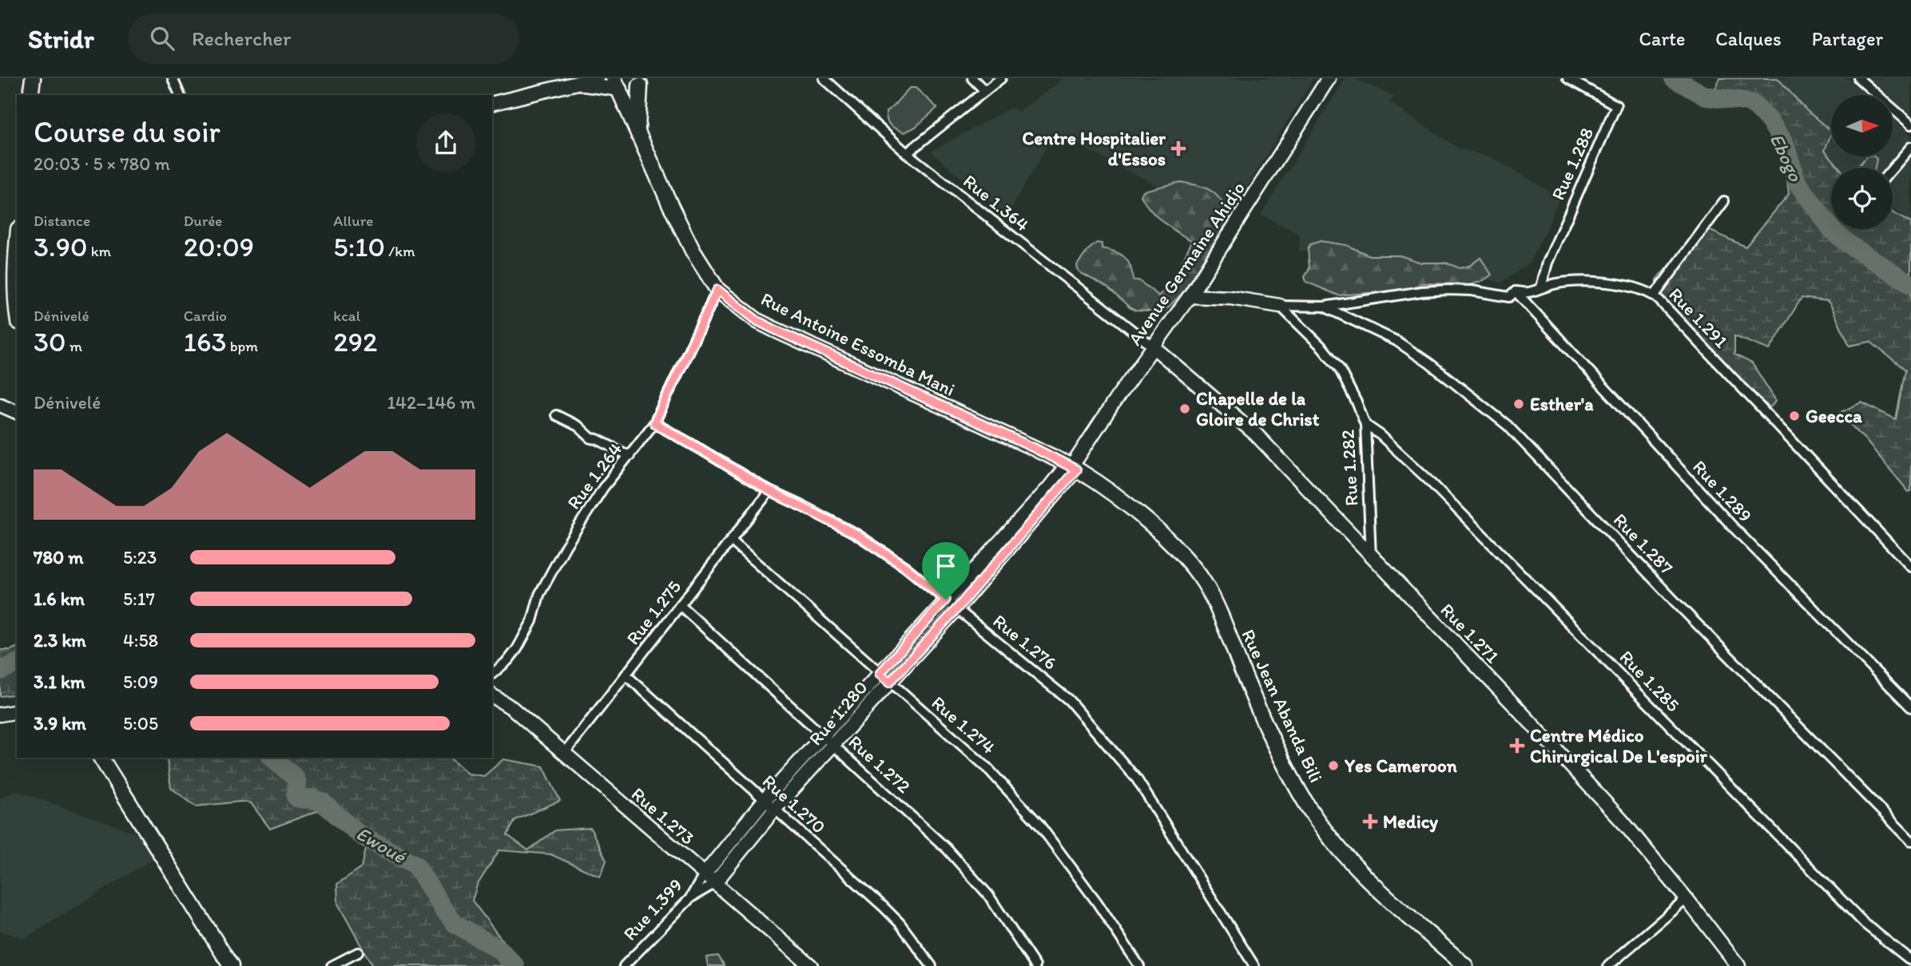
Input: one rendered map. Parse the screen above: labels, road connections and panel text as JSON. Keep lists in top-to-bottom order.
{
  "streets": {
    "main road": [
      "Avenue Germaine Ahidjo",
      "Rue Antoine Essomba Mani",
      "Rue 1.271",
      "Rue Jean Abanda Bili",
      "Rue 1.280",
      "Rue 1.273"
    ],
    "street": [
      "Rue 1.288",
      "Rue 1.364",
      "Rue 1.291",
      "Rue 1.282",
      "Rue 1.264",
      "Rue 1.289",
      "Rue 1.287",
      "Rue 1.275",
      "Rue 1.276",
      "Rue 1.285",
      "Rue 1.274",
      "Rue 1.272",
      "Rue 1.270",
      "Rue 1.399"
    ]
  },
  "crossings": [
    ["Rue 1.288", "Rue 1.291"],
    ["Rue 1.364", "Avenue Germaine Ahidjo"],
    ["Rue 1.364", "Rue 1.271"],
    ["Avenue Germaine Ahidjo", "Rue Antoine Essomba Mani"],
    ["Avenue Germaine Ahidjo", "Rue 1.271"],
    ["Avenue Germaine Ahidjo", "Rue Jean Abanda Bili"],
    ["Avenue Germaine Ahidjo", "Rue 1.280"],
    ["Rue 1.291", "Rue 1.282"],
    ["Rue 1.291", "Rue 1.289"],
    ["Rue 1.291", "Rue 1.287"],
    ["Rue Antoine Essomba Mani", "Rue 1.264"],
    ["Rue Antoine Essomba Mani", "Rue Jean Abanda Bili"],
    ["Rue Antoine Essomba Mani", "Rue 1.280"],
    ["Rue 1.282", "Rue 1.271"],
    ["Rue 1.282", "Rue 1.285"],
    ["Rue 1.264", "Rue 1.276"],
    ["Rue 1.275", "Rue 1.276"],
    ["Rue 1.275", "Rue 1.274"],
    ["Rue 1.275", "Rue 1.272"],
    ["Rue 1.275", "Rue 1.270"],
    ["Rue 1.275", "Rue 1.273"],
    ["Rue 1.276", "Rue 1.280"],
    ["Rue Jean Abanda Bili", "Rue 1.280"],
    ["Rue 1.280", "Rue 1.274"],
    ["Rue 1.280", "Rue 1.272"],
    ["Rue 1.280", "Rue 1.270"],
    ["Rue 1.280", "Rue 1.273"],
    ["Rue 1.280", "Rue 1.399"],
    ["Rue 1.273", "Rue 1.399"]
  ],
  "water": ["Ebogo", "Ewoué"],
  "places": {
    "health": ["Centre Hospitalier d'Essos", "Centre Médico Chirurgical De L'espoir", "Medicy"],
    "other": [
      "Esther'a",
      "Chapelle de la Gloire de Christ",
      "Geecca",
      "Yes Cameroon"
    ]
  },
  "north": "right",
  "page": {
    "header": "Stridr",
    "search": "Rechercher",
    "nav": ["Carte", "Calques", "Partager"],
    "heading": ["Course du soir", "20:03 · 5 × 780 m"],
    "stats": [
      ["Distance", "3.90 km"],
      ["Durée", "20:09"],
      ["Allure", "5:10 /km"],
      ["Dénivelé", "30 m"],
      ["Cardio", "163 bpm"],
      ["kcal", "292"]
    ],
    "chart": ["Dénivelé", "142–146 m"],
    "list": [
      {
        "name": "780 m",
        "note": "5:23"
      },
      {
        "name": "1.6 km",
        "note": "5:17"
      },
      {
        "name": "2.3 km",
        "note": "4:58"
      },
      {
        "name": "3.1 km",
        "note": "5:09"
      },
      {
        "name": "3.9 km",
        "note": "5:05"
      }
    ]
  }
}
